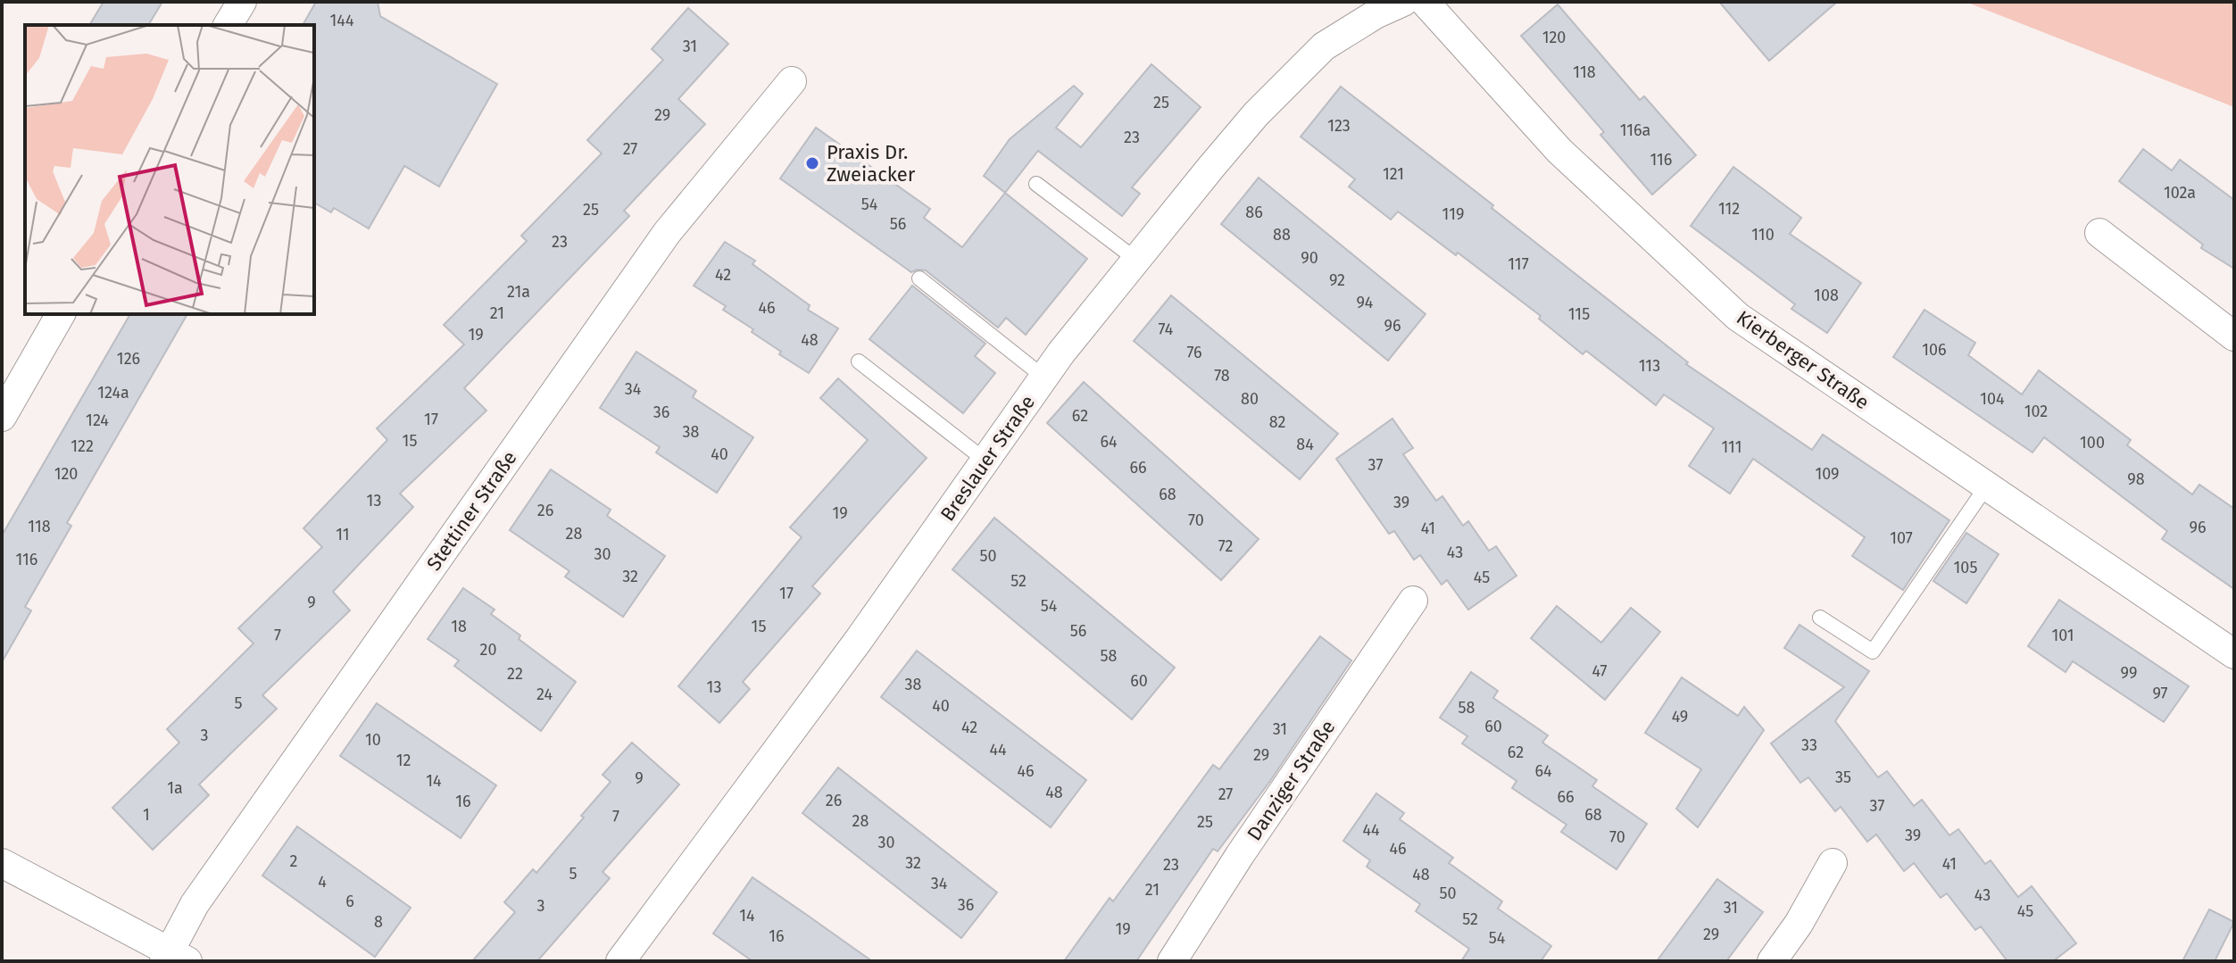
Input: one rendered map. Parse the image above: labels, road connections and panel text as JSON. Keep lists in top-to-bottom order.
{
  "streets": {
    "street": [
      "Kierberger Straße",
      "Breslauer Straße",
      "Stettiner Straße",
      "Danziger Straße"
    ]
  },
  "places": ["Praxis Dr. Zweiacker"],
  "house_numbers": [
    "144",
    "120",
    "31",
    "118",
    "25",
    "29",
    "123",
    "116a",
    "23",
    "27",
    "116",
    "121",
    "102a",
    "54",
    "112",
    "25",
    "86",
    "119",
    "56",
    "88",
    "110",
    "23",
    "90",
    "117",
    "42",
    "92",
    "21a",
    "108",
    "94",
    "46",
    "21",
    "115",
    "96",
    "74",
    "19",
    "48",
    "106",
    "76",
    "126",
    "113",
    "78",
    "34",
    "124a",
    "80",
    "104",
    "102",
    "36",
    "62",
    "17",
    "124",
    "82",
    "38",
    "15",
    "64",
    "100",
    "84",
    "122",
    "111",
    "40",
    "37",
    "66",
    "120",
    "109",
    "98",
    "68",
    "13",
    "39",
    "26",
    "19",
    "70",
    "118",
    "96",
    "41",
    "28",
    "11",
    "107",
    "72",
    "43",
    "30",
    "50",
    "116",
    "105",
    "32",
    "45",
    "52",
    "17",
    "9",
    "54",
    "18",
    "15",
    "56",
    "7",
    "101",
    "20",
    "58",
    "47",
    "99",
    "22",
    "60",
    "38",
    "13",
    "97",
    "24",
    "5",
    "40",
    "58",
    "49",
    "60",
    "42",
    "31",
    "3",
    "10",
    "33",
    "44",
    "62",
    "29",
    "12",
    "46",
    "64",
    "35",
    "9",
    "14",
    "1a",
    "48",
    "27",
    "66",
    "26",
    "16",
    "37",
    "1",
    "68",
    "7",
    "28",
    "25",
    "44",
    "39",
    "70",
    "30",
    "46",
    "2",
    "32",
    "41",
    "23",
    "5",
    "48",
    "4",
    "34",
    "21",
    "50",
    "43",
    "6",
    "36",
    "3",
    "31",
    "45",
    "14",
    "52",
    "8",
    "19",
    "29",
    "16",
    "54"
  ]
}
